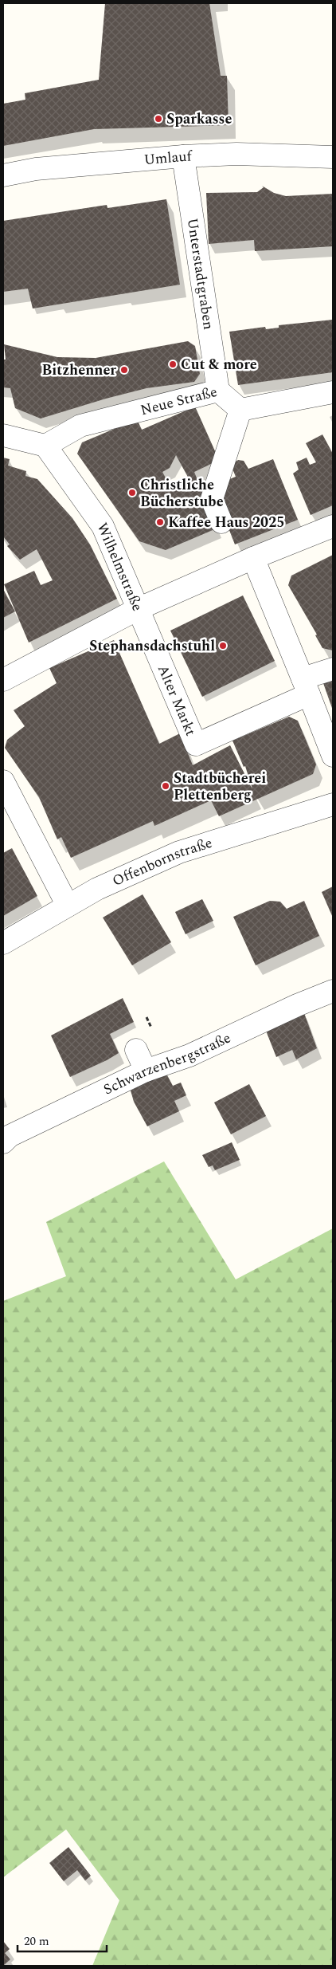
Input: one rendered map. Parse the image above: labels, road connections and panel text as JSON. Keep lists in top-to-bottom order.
{
  "streets": {
    "street": [
      "Umlauf",
      "Unterstadtgraben",
      "Neue Straße",
      "Wilhelmstraße",
      "Alter Markt",
      "Offenbornstraße",
      "Schwarzenbergstraße"
    ]
  },
  "crossings": [
    ["Umlauf", "Unterstadtgraben"],
    ["Unterstadtgraben", "Neue Straße"],
    ["Neue Straße", "Wilhelmstraße"],
    ["Wilhelmstraße", "Alter Markt"]
  ],
  "places": [
    "Sparkasse",
    "Cut & more",
    "Bitzhenner",
    "Christliche Bücherstube",
    "Kaffee Haus 2025",
    "Stephansdachstuhl",
    "Stadtbücherei Plettenberg"
  ],
  "scale_bar": "20 m"
}
